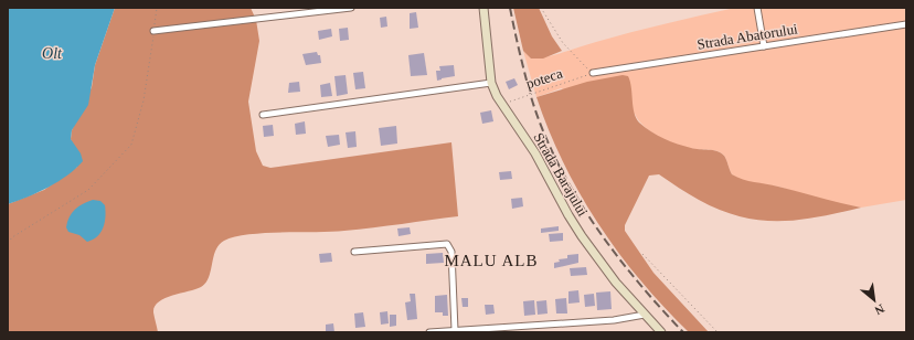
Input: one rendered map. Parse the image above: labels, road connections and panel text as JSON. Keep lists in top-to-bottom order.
{
  "streets": {
    "street": ["Strada Abatorului", "Strada Barajului"],
    "path": ["poteca"]
  },
  "crossings": [
    ["Strada Abatorului", "poteca"],
    ["poteca", "Strada Barajului"]
  ],
  "districts": ["MALU ALB"],
  "water": ["Olt"],
  "north": "bottom right"
}
